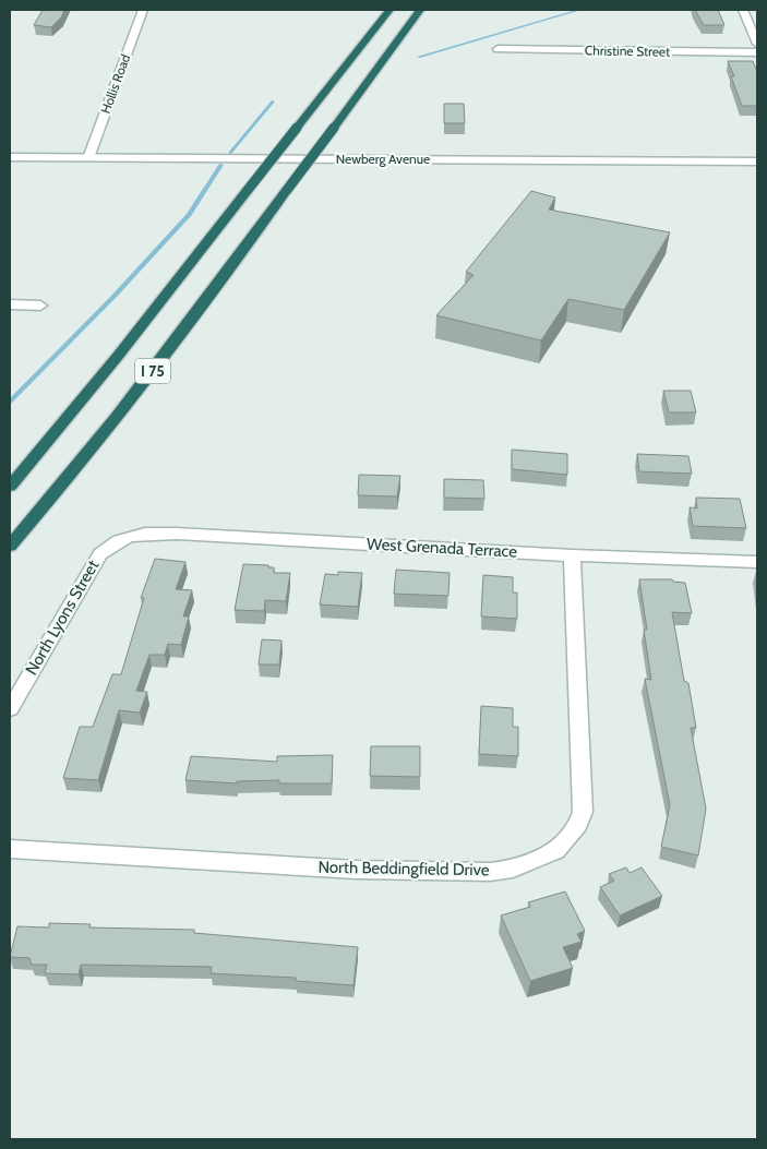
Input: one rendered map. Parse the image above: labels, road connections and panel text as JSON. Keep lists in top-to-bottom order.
{
  "streets": {
    "highway": ["I 75"],
    "street": [
      "Christine Street",
      "Hollis Road",
      "Newberg Avenue",
      "West Grenada Terrace",
      "North Lyons Street",
      "North Beddingfield Drive"
    ]
  },
  "crossings": [
    ["Hollis Road", "Newberg Avenue"],
    ["West Grenada Terrace", "North Lyons Street"],
    ["West Grenada Terrace", "North Beddingfield Drive"]
  ]
}
